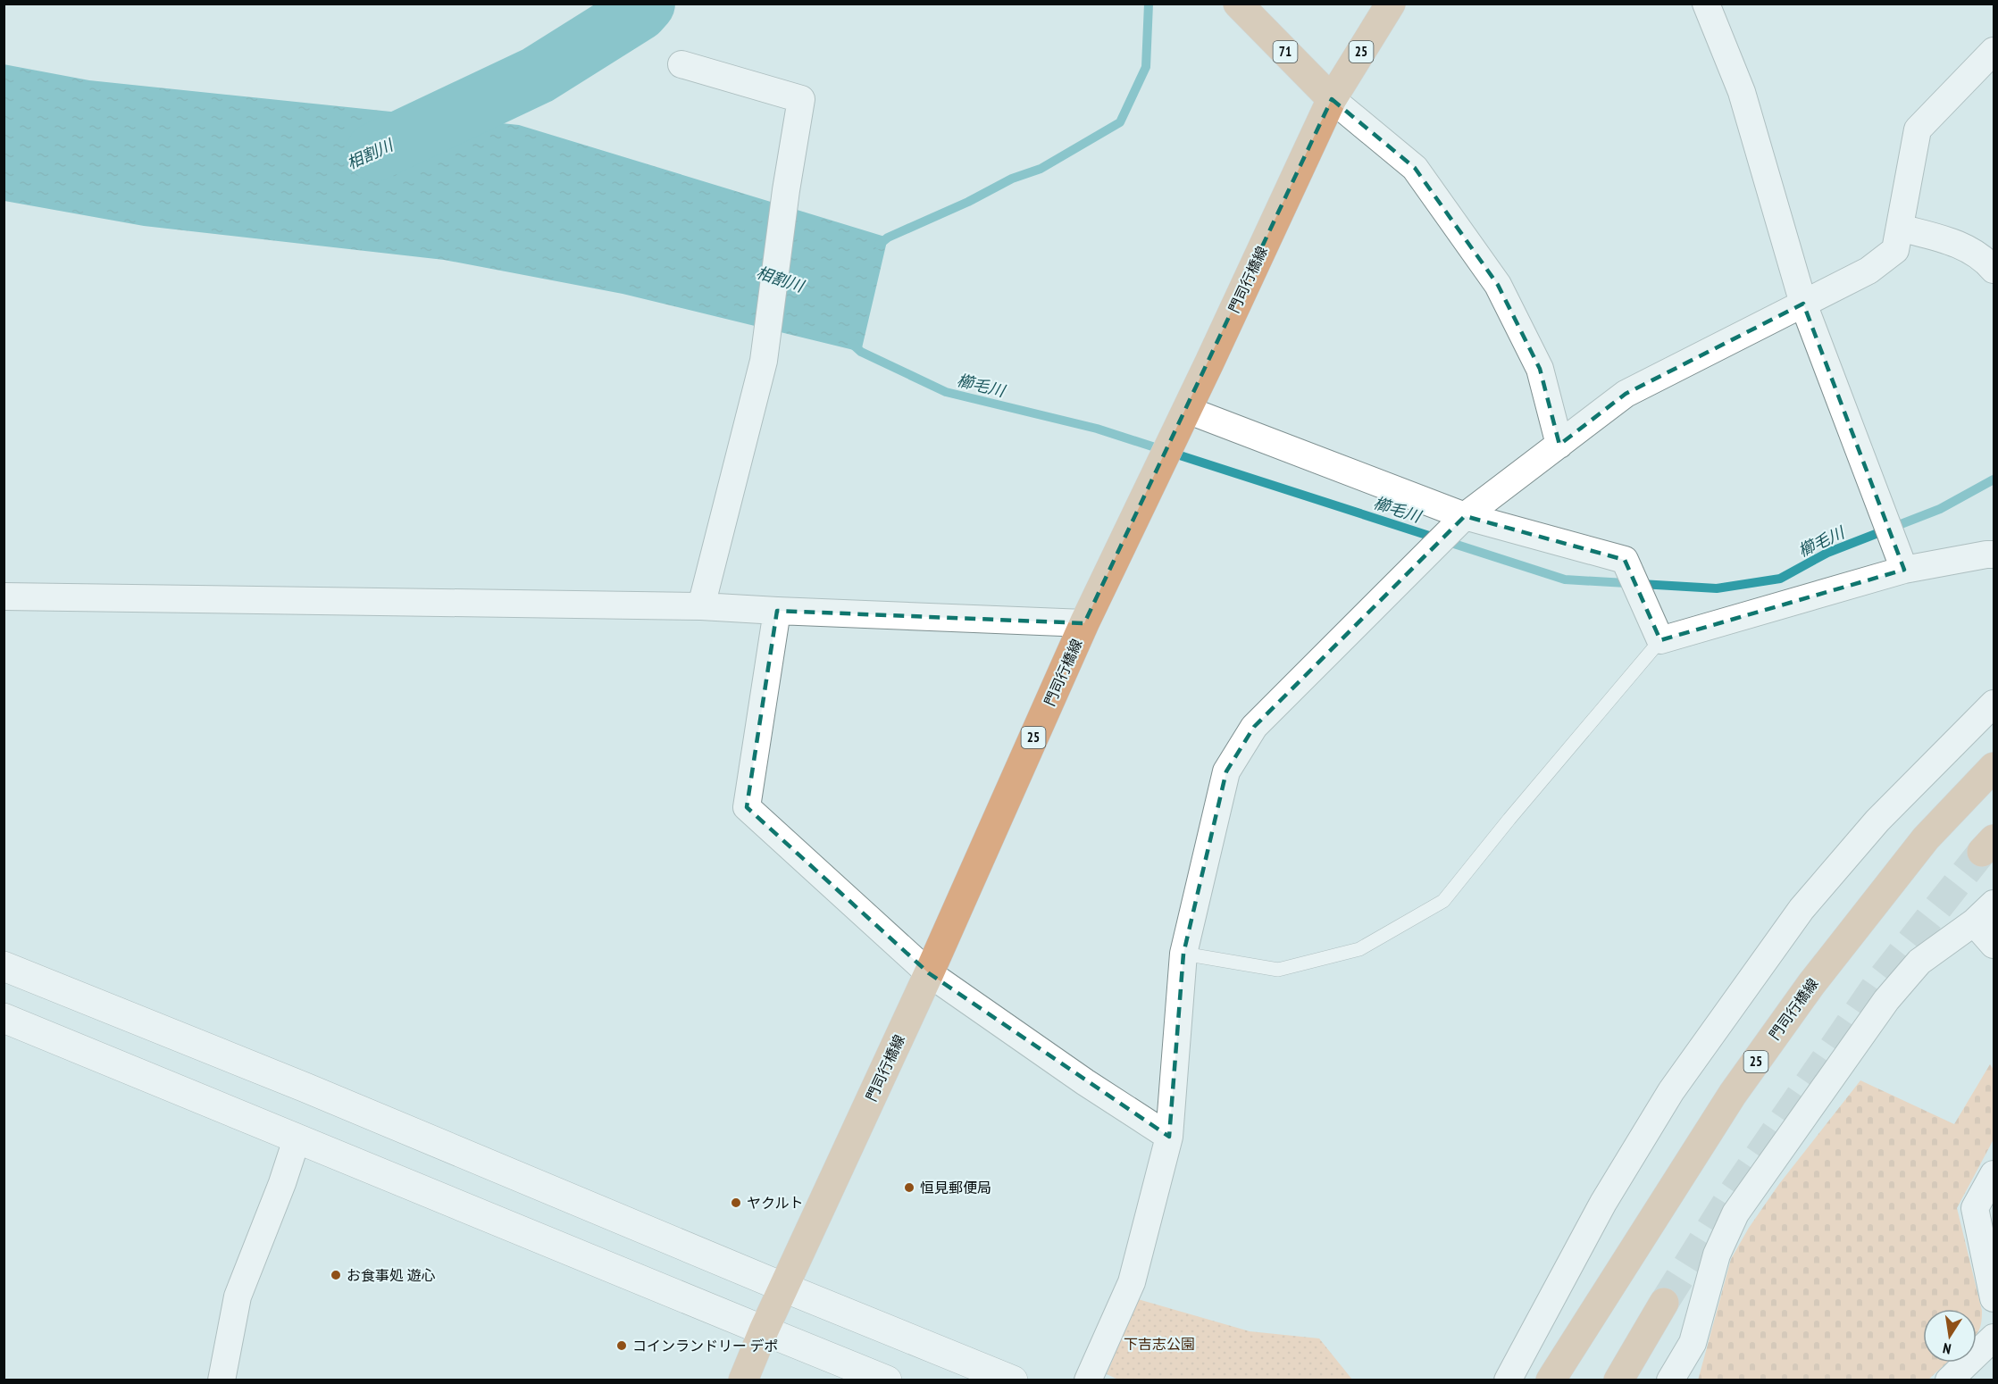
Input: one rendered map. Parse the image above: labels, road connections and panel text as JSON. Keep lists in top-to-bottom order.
{
  "streets": {
    "main road": ["71", "25", "門司行橋線"]
  },
  "crossings": [
    ["71", "門司行橋線"]
  ],
  "water": ["相割川", "櫛毛川"],
  "parks": ["下吉志公園"],
  "places": [
    "恒見郵便局",
    "ヤクルト",
    "お食事処 遊心",
    "コインランドリー デポ"
  ],
  "north": "bottom"
}
